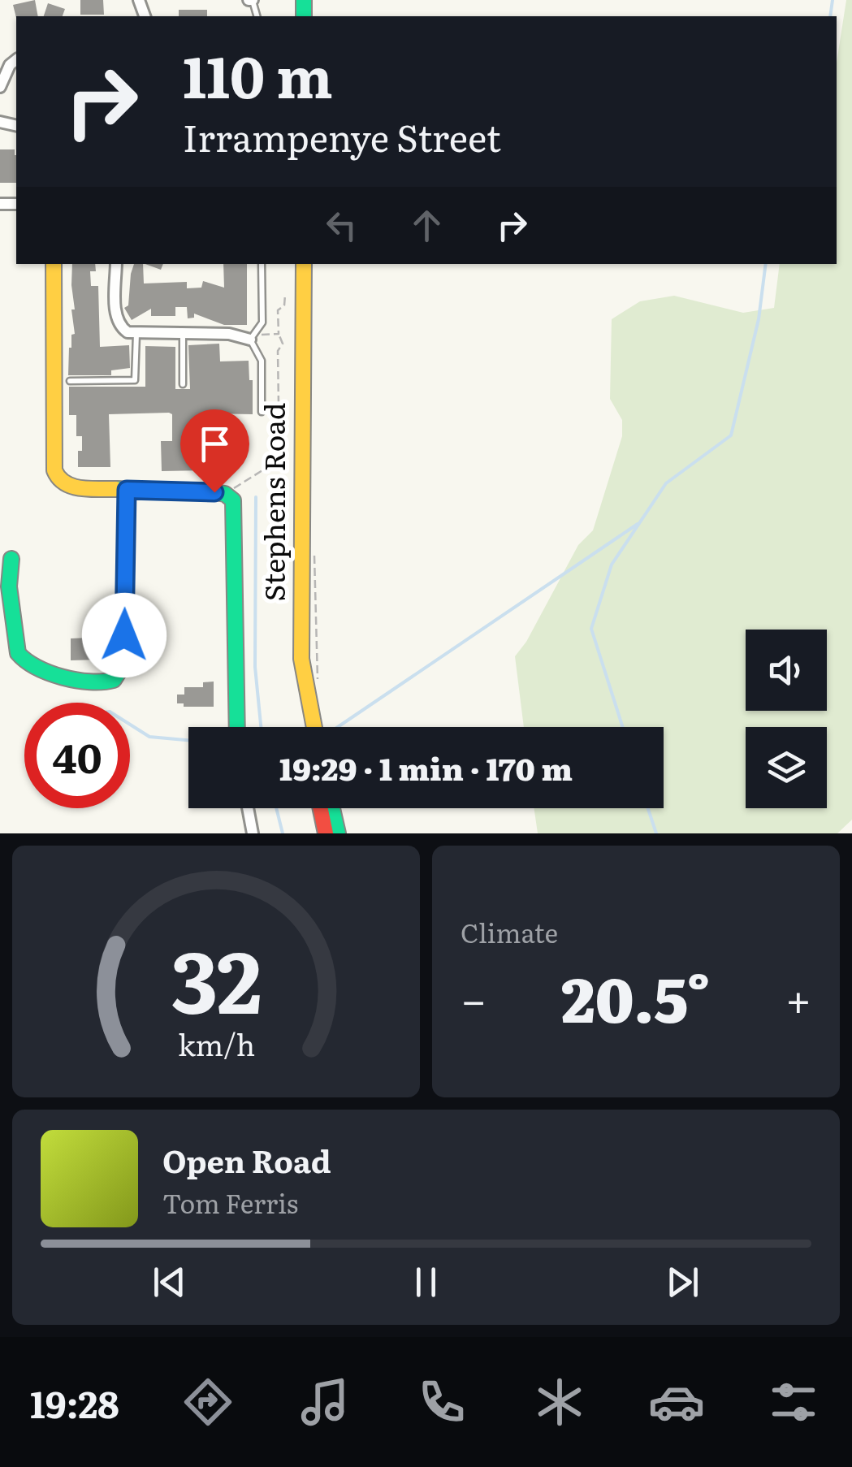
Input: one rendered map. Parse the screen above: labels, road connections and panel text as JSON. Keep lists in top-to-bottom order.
{
  "streets": {
    "street": ["Stephens Road"]
  },
  "page": {
    "turn": ["110 m", "Irrampenye Street"],
    "limit": "40",
    "trip": "19:29 · 1 min · 170 m",
    "tile": "Climate",
    "heat": ["−", "20.5°", "+"],
    "song": ["Open Road", "Tom Ferris"],
    "tabs": "19:28",
    "gauge": ["32", "km/h"]
  }
}
